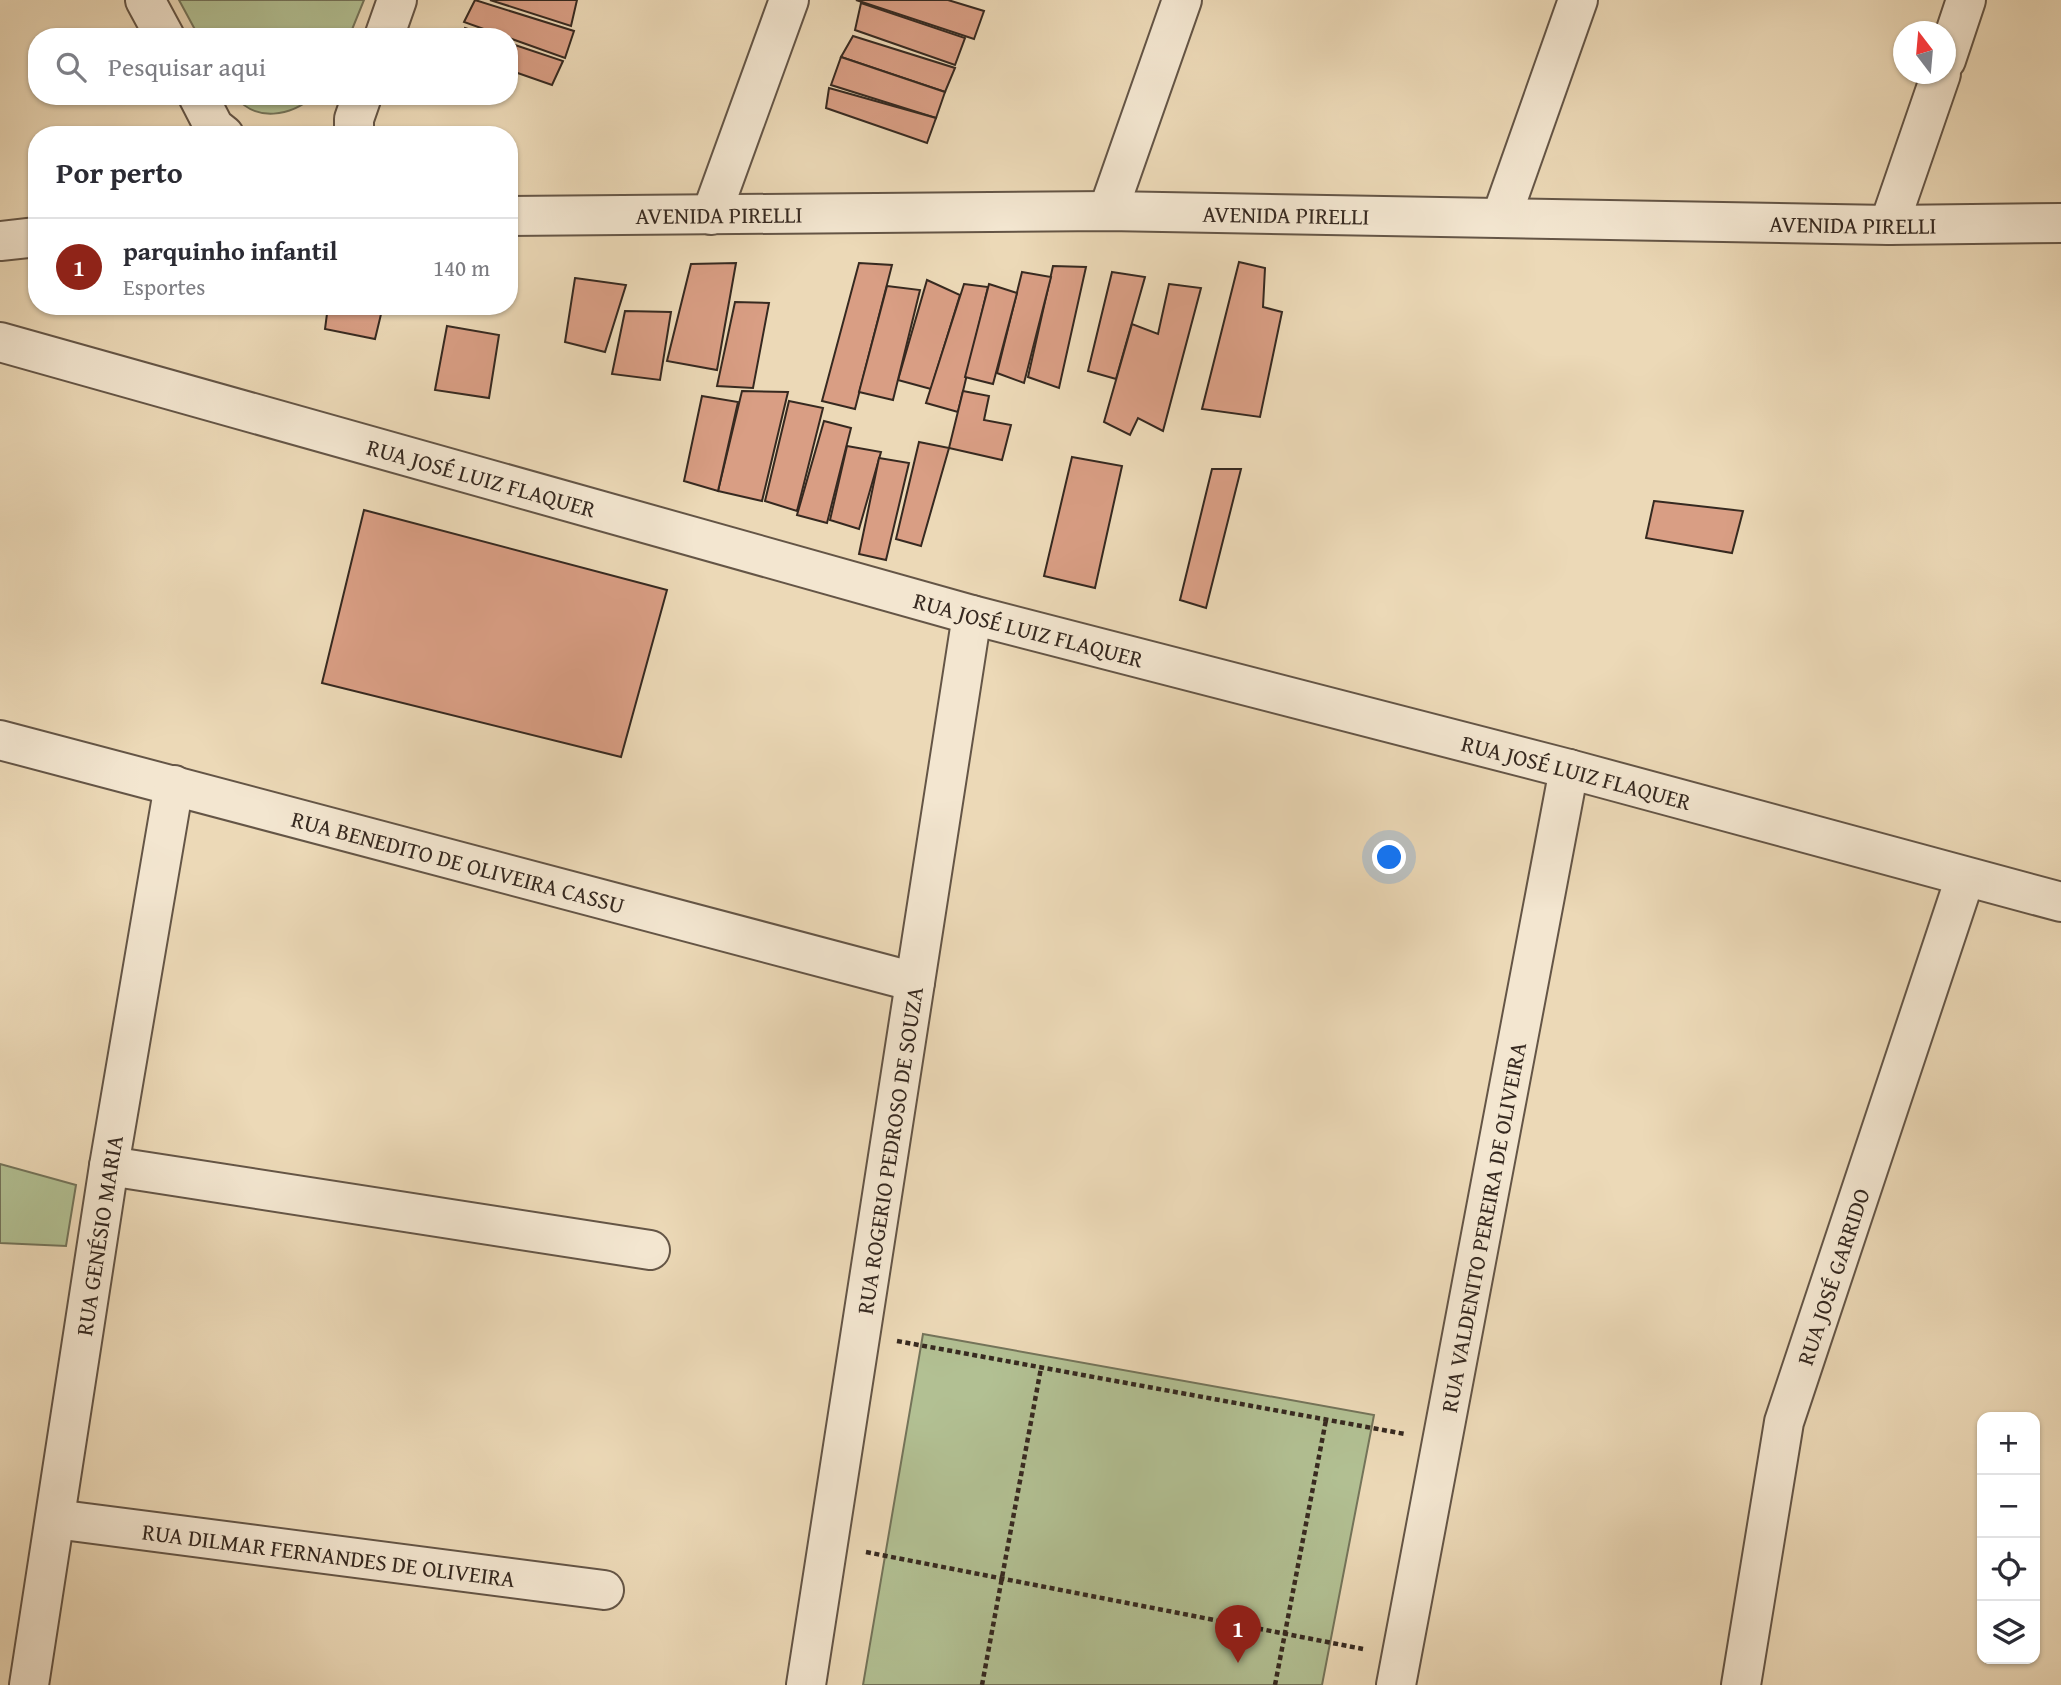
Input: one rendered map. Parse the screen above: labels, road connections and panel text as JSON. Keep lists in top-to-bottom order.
{
  "streets": {
    "street": [
      "AVENIDA PIRELLI",
      "RUA JOSÉ LUIZ FLAQUER",
      "RUA BENEDITO DE OLIVEIRA CASSU",
      "RUA ROGERIO PEDROSO DE SOUZA",
      "RUA VALDENITO PEREIRA DE OLIVEIRA",
      "RUA GENÉSIO MARIA",
      "RUA JOSÉ GARRIDO",
      "RUA DILMAR FERNANDES DE OLIVEIRA"
    ]
  },
  "crossings": [
    ["RUA JOSÉ LUIZ FLAQUER", "RUA ROGERIO PEDROSO DE SOUZA"],
    ["RUA JOSÉ LUIZ FLAQUER", "RUA VALDENITO PEREIRA DE OLIVEIRA"],
    ["RUA JOSÉ LUIZ FLAQUER", "RUA JOSÉ GARRIDO"],
    ["RUA BENEDITO DE OLIVEIRA CASSU", "RUA ROGERIO PEDROSO DE SOUZA"],
    ["RUA BENEDITO DE OLIVEIRA CASSU", "RUA GENÉSIO MARIA"],
    ["RUA GENÉSIO MARIA", "RUA DILMAR FERNANDES DE OLIVEIRA"]
  ],
  "north": "top",
  "page": {
    "search": "Pesquisar aqui",
    "heading": "Por perto",
    "list": [
      {
        "mark": "1",
        "name": "parquinho infantil",
        "note": "Esportes",
        "value": "140 m"
      }
    ],
    "map_buttons": ["+", "−"],
    "pins": "1"
  }
}
